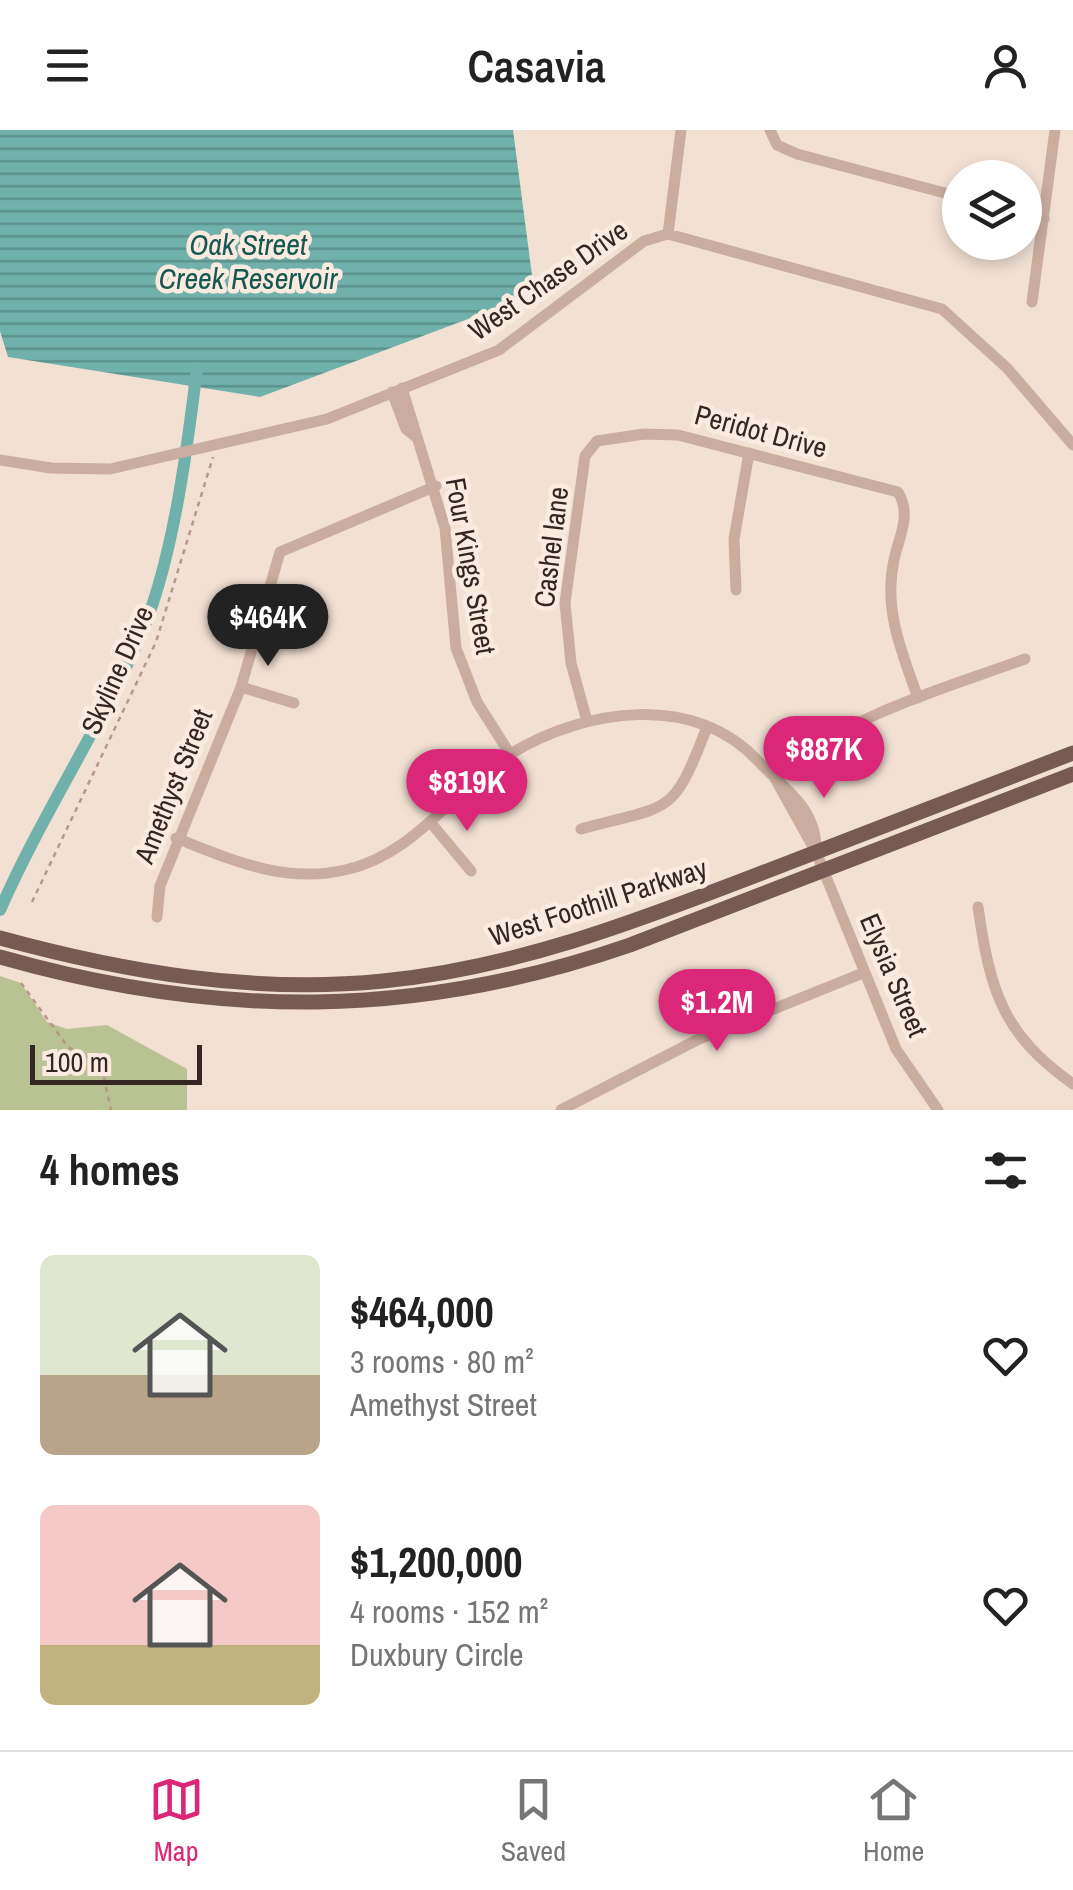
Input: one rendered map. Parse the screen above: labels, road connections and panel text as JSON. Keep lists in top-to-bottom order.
{
  "streets": {
    "main road": ["West Foothill Parkway"],
    "street": [
      "West Chase Drive",
      "Peridot Drive",
      "Cashel lane",
      "Four Kings Street",
      "Amethyst Street",
      "Elysia Street"
    ],
    "path": ["Skyline Drive"]
  },
  "crossings": [
    ["West Chase Drive", "Four Kings Street"],
    ["West Chase Drive", "Skyline Drive"],
    ["Peridot Drive", "Cashel lane"],
    ["Cashel lane", "Elysia Street"],
    ["Four Kings Street", "Amethyst Street"],
    ["Four Kings Street", "Elysia Street"],
    ["Amethyst Street", "Elysia Street"],
    ["West Foothill Parkway", "Elysia Street"]
  ],
  "water": ["Oak Street Creek Reservoir"],
  "scale_bar": "100 m",
  "page": {
    "header": "Casavia",
    "price": [
      "$464K",
      "$887K",
      "$819K",
      "$1.2M"
    ],
    "scale": "100 m",
    "heading": "4 homes",
    "list": [
      {
        "name": "$464,000",
        "note": "3 rooms · 80 m² · Amethyst Street"
      },
      {
        "name": "$1,200,000",
        "note": "4 rooms · 152 m² · Duxbury Circle"
      }
    ],
    "tabs": ["Map", "Saved", "Home"]
  }
}
